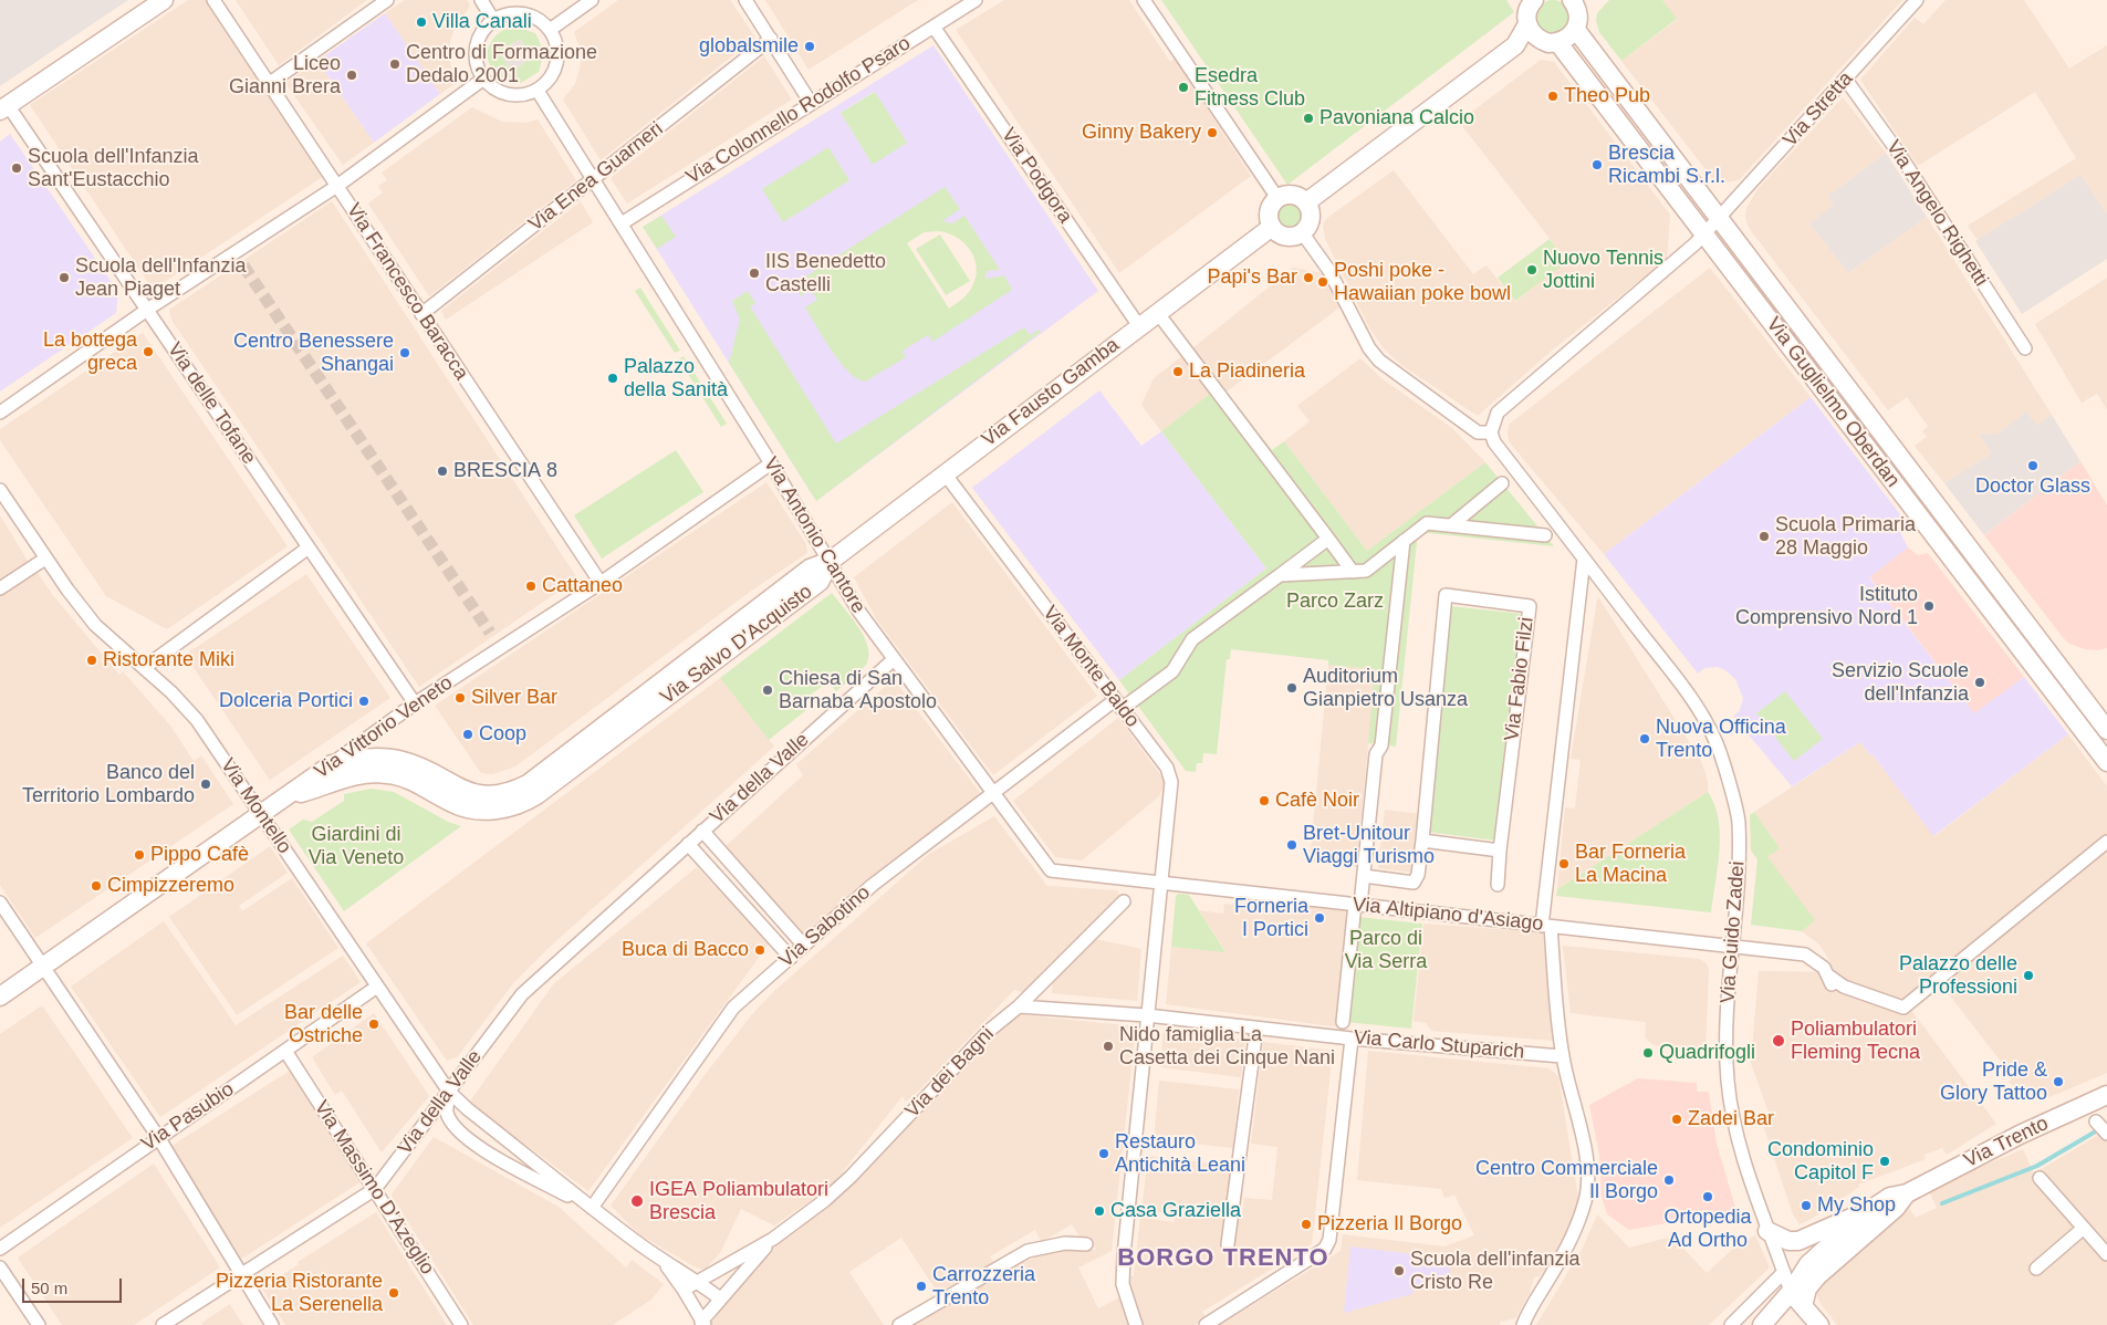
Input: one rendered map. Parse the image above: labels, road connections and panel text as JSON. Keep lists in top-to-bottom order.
{
  "streets": {
    "street": [
      "Via Stretta",
      "Via Colonnello Rodolfo Psaro",
      "Via Podgora",
      "Via Enea Guarneri",
      "Via Angelo Righetti",
      "Via Francesco Baracca",
      "Via Fausto Gamba",
      "Via Guglielmo Oberdan",
      "Via delle Tofane",
      "Via Antonio Cantore",
      "Via Salvo D'Acquisto",
      "Via Monte Baldo",
      "Via Fabio Filzi",
      "Via Vittorio Veneto",
      "Via della Valle",
      "Via Montello",
      "Via Altipiano d'Asiago",
      "Via Sabotino",
      "Via Guido Zadei",
      "Via Carlo Stuparich",
      "Via dei Bagni",
      "Via Pasubio",
      "Via Trento",
      "Via Massimo D'Azeglio"
    ]
  },
  "crossings": [
    ["Via Stretta", "Via Angelo Righetti"],
    ["Via Stretta", "Via Guglielmo Oberdan"],
    ["Via Colonnello Rodolfo Psaro", "Via Podgora"],
    ["Via Colonnello Rodolfo Psaro", "Via Antonio Cantore"],
    ["Via Podgora", "Via Fausto Gamba"],
    ["Via Enea Guarneri", "Via Francesco Baracca"],
    ["Via Enea Guarneri", "Via Antonio Cantore"],
    ["Via Francesco Baracca", "Via Vittorio Veneto"],
    ["Via Fausto Gamba", "Via Antonio Cantore"],
    ["Via Fausto Gamba", "Via Salvo D'Acquisto"],
    ["Via Fausto Gamba", "Via Monte Baldo"],
    ["Via delle Tofane", "Via Vittorio Veneto"],
    ["Via Antonio Cantore", "Via Salvo D'Acquisto"],
    ["Via Antonio Cantore", "Via Monte Baldo"],
    ["Via Antonio Cantore", "Via Vittorio Veneto"],
    ["Via Antonio Cantore", "Via della Valle"],
    ["Via Antonio Cantore", "Via Altipiano d'Asiago"],
    ["Via Antonio Cantore", "Via Sabotino"],
    ["Via Salvo D'Acquisto", "Via Vittorio Veneto"],
    ["Via Monte Baldo", "Via Altipiano d'Asiago"],
    ["Via Monte Baldo", "Via Sabotino"],
    ["Via Monte Baldo", "Via Carlo Stuparich"],
    ["Via Vittorio Veneto", "Via Montello"],
    ["Via della Valle", "Via Montello"],
    ["Via della Valle", "Via Sabotino"],
    ["Via della Valle", "Via dei Bagni"],
    ["Via della Valle", "Via Massimo D'Azeglio"],
    ["Via Montello", "Via dei Bagni"],
    ["Via Montello", "Via Pasubio"],
    ["Via Altipiano d'Asiago", "Via Guido Zadei"],
    ["Via Sabotino", "Via dei Bagni"],
    ["Via Guido Zadei", "Via Trento"],
    ["Via Carlo Stuparich", "Via dei Bagni"],
    ["Via Pasubio", "Via Massimo D'Azeglio"]
  ],
  "districts": ["BORGO TRENTO"],
  "parks": ["Parco Zarz", "Giardini di Via Veneto", "Parco di Via Serra"],
  "places": [
    "Villa Canali",
    "globalsmile",
    "Centro di Formazione Dedalo 2001",
    "Liceo Gianni Brera",
    "Esedra Fitness Club",
    "Theo Pub",
    "Pavoniana Calcio",
    "Ginny Bakery",
    "Brescia Ricambi S.r.l.",
    "Scuola dell'Infanzia Sant'Eustacchio",
    "Nuovo Tennis Jottini",
    "IIS Benedetto Castelli",
    "Scuola dell'Infanzia Jean Piaget",
    "Papi's Bar",
    "Poshi poke - Hawaiian poke bowl",
    "La bottega greca",
    "Centro Benessere Shangai",
    "La Piadineria",
    "Palazzo della Sanità",
    "Doctor Glass",
    "BRESCIA 8",
    "Scuola Primaria 28 Maggio",
    "Cattaneo",
    "Istituto Comprensivo Nord 1",
    "Ristorante Miki",
    "Servizio Scuole dell'Infanzia",
    "Auditorium Gianpietro Usanza",
    "Chiesa di San Barnaba Apostolo",
    "Silver Bar",
    "Dolceria Portici",
    "Coop",
    "Nuova Officina Trento",
    "Banco del Territorio Lombardo",
    "Cafè Noir",
    "Bret-Unitour Viaggi Turismo",
    "Pippo Cafè",
    "Bar Forneria La Macina",
    "Cimpizzeremo",
    "Forneria I Portici",
    "Buca di Bacco",
    "Palazzo delle Professioni",
    "Bar delle Ostriche",
    "Poliambulatori Fleming Tecna",
    "Nido famiglia La Casetta dei Cinque Nani",
    "Quadrifogli",
    "Pride & Glory Tattoo",
    "Zadei Bar",
    "Restauro Antichità Leani",
    "Condominio Capitol F",
    "Centro Commerciale Il Borgo",
    "Ortopedia Ad Ortho",
    "IGEA Poliambulatori Brescia",
    "My Shop",
    "Casa Graziella",
    "Pizzeria Il Borgo",
    "Scuola dell'infanzia Cristo Re",
    "Carrozzeria Trento",
    "Pizzeria Ristorante La Serenella"
  ],
  "scale_bar": "50 m"
}
